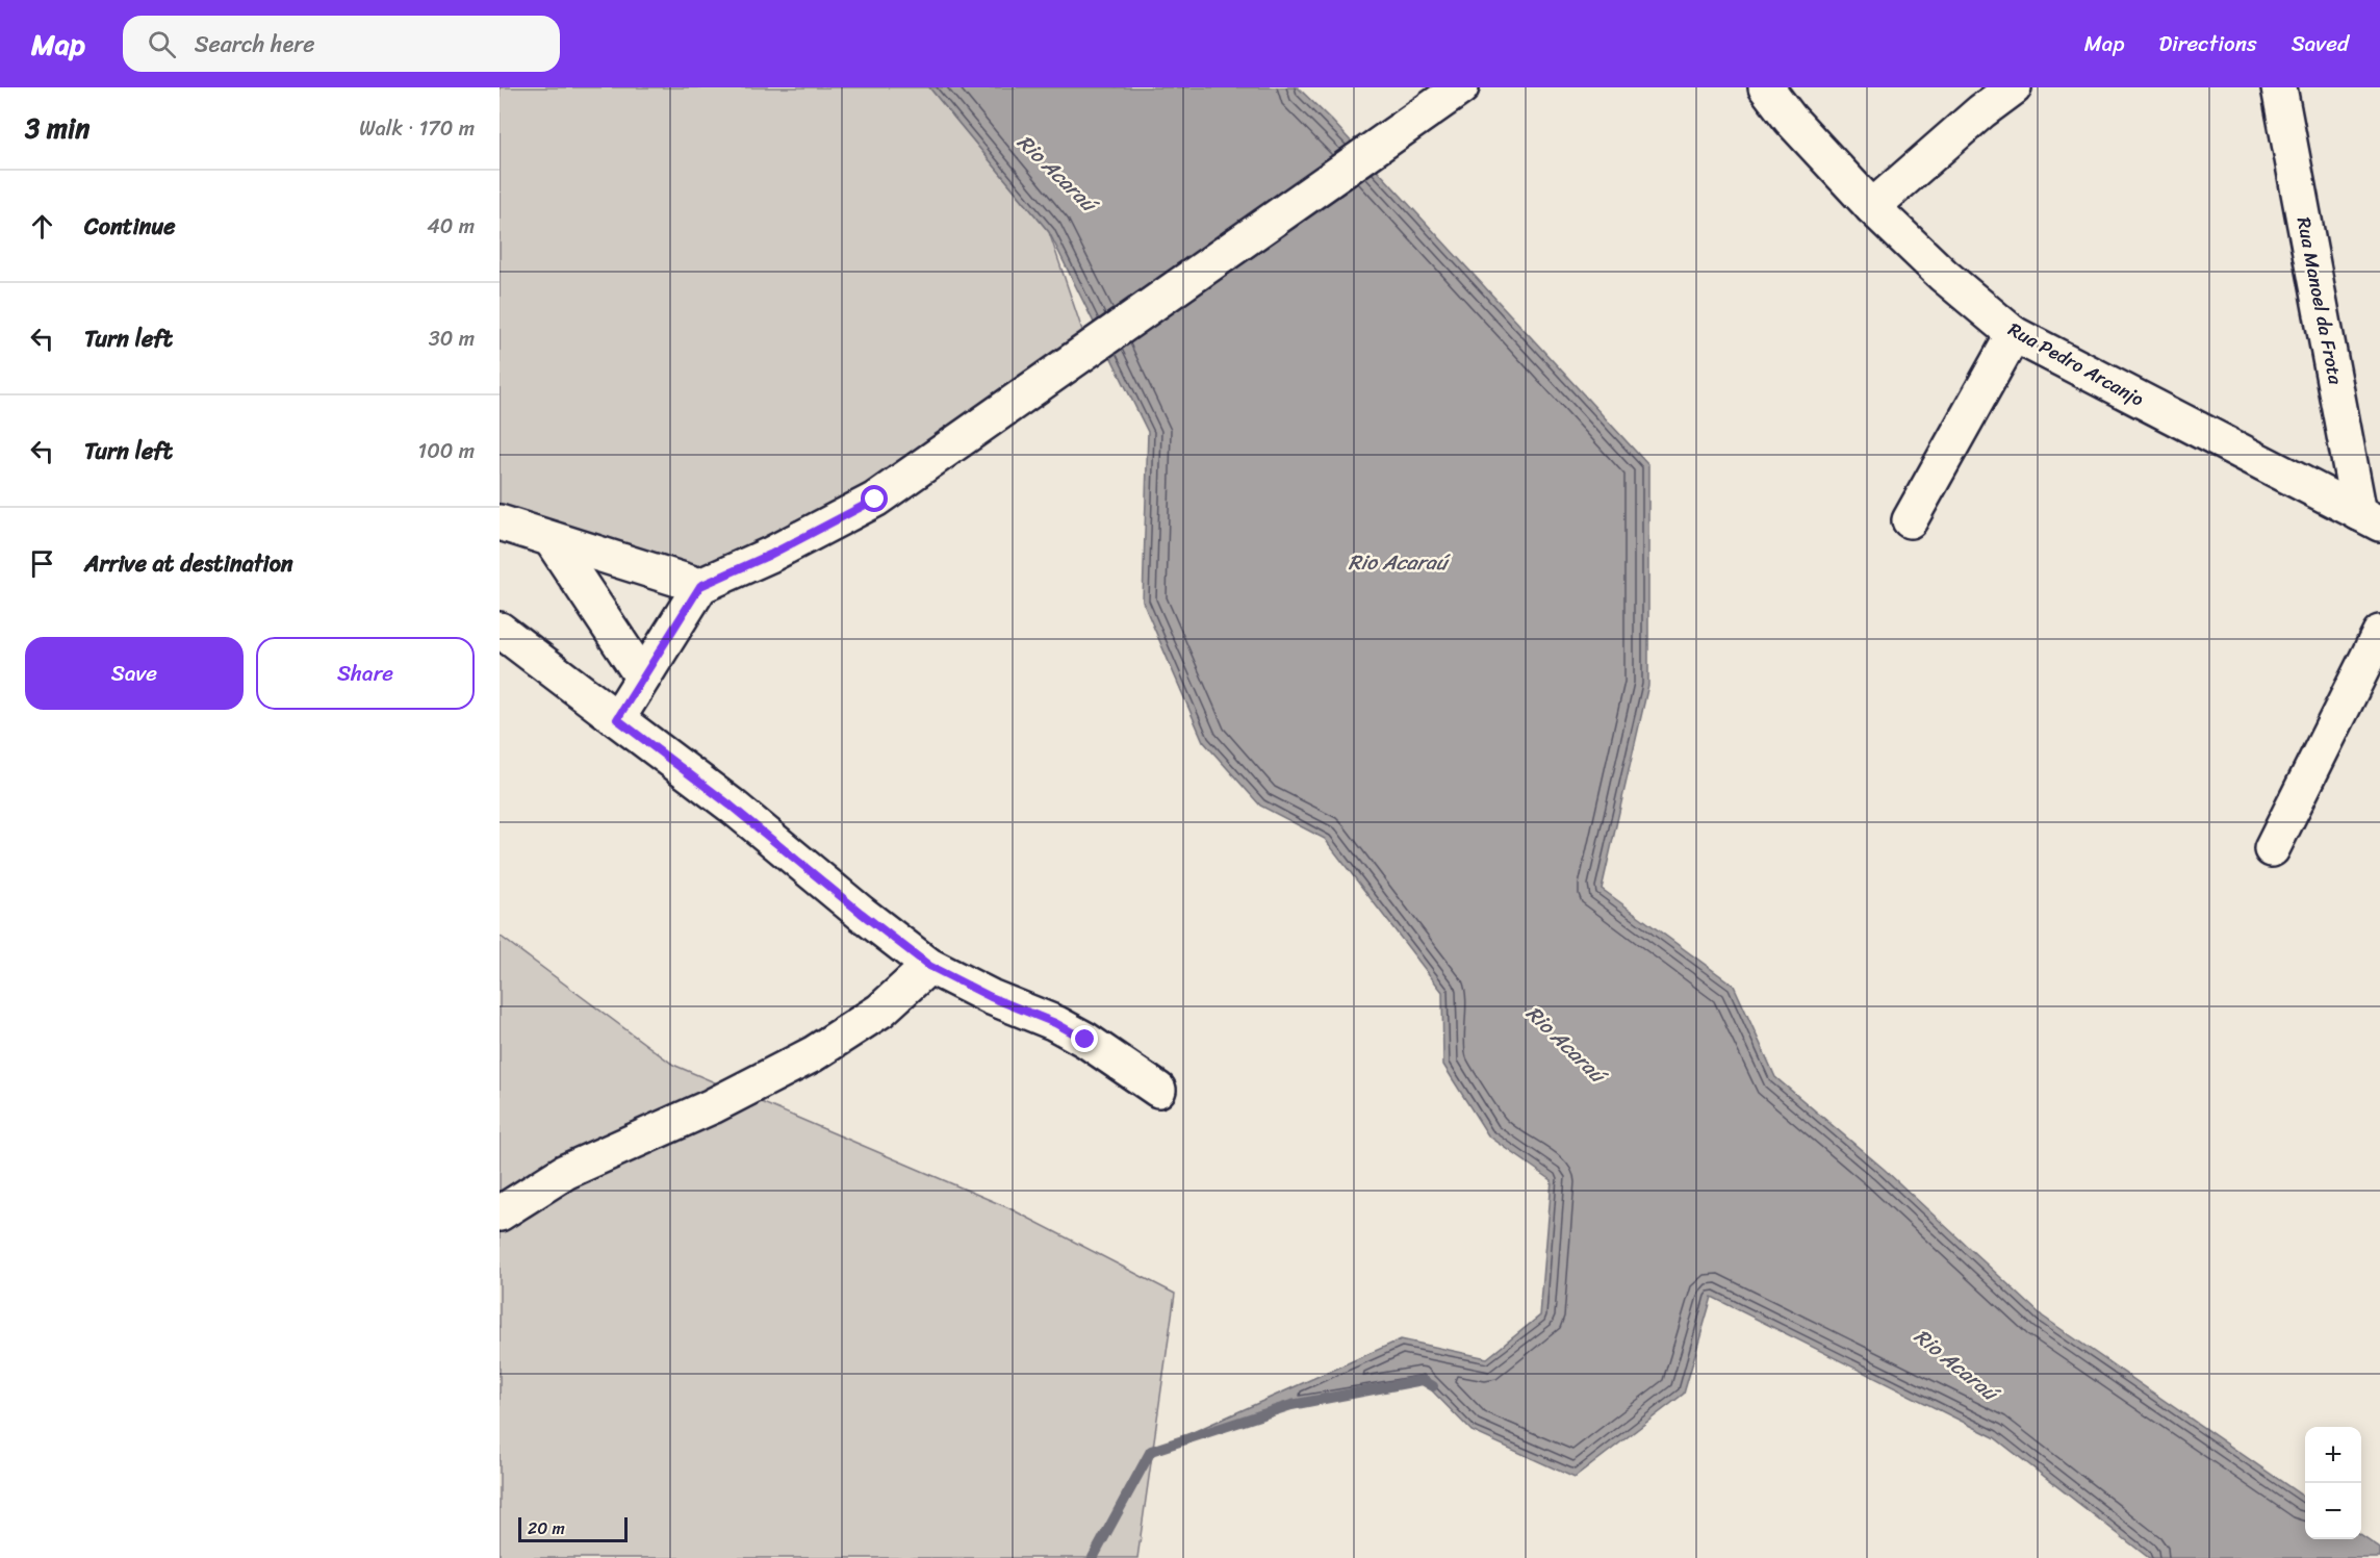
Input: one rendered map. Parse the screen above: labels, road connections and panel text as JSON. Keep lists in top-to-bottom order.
{
  "streets": {
    "street": ["Rua Manoel da Frota", "Rua Pedro Arcanjo"]
  },
  "crossings": [
    ["Rua Manoel da Frota", "Rua Pedro Arcanjo"]
  ],
  "water": ["Rio Acaraú"],
  "scale_bar": "20 m",
  "page": {
    "header": "Map",
    "search": "Search here",
    "nav": ["Map", "Directions", "Saved"],
    "heading": ["3 min", "Walk · 170 m"],
    "list": [
      ["Continue", "40 m"],
      ["Turn left", "30 m"],
      ["Turn left", "100 m"],
      "Arrive at destination"
    ],
    "buttons": ["Save", "Share"],
    "map_buttons": ["+", "−"],
    "scale": "20 m"
  }
}
